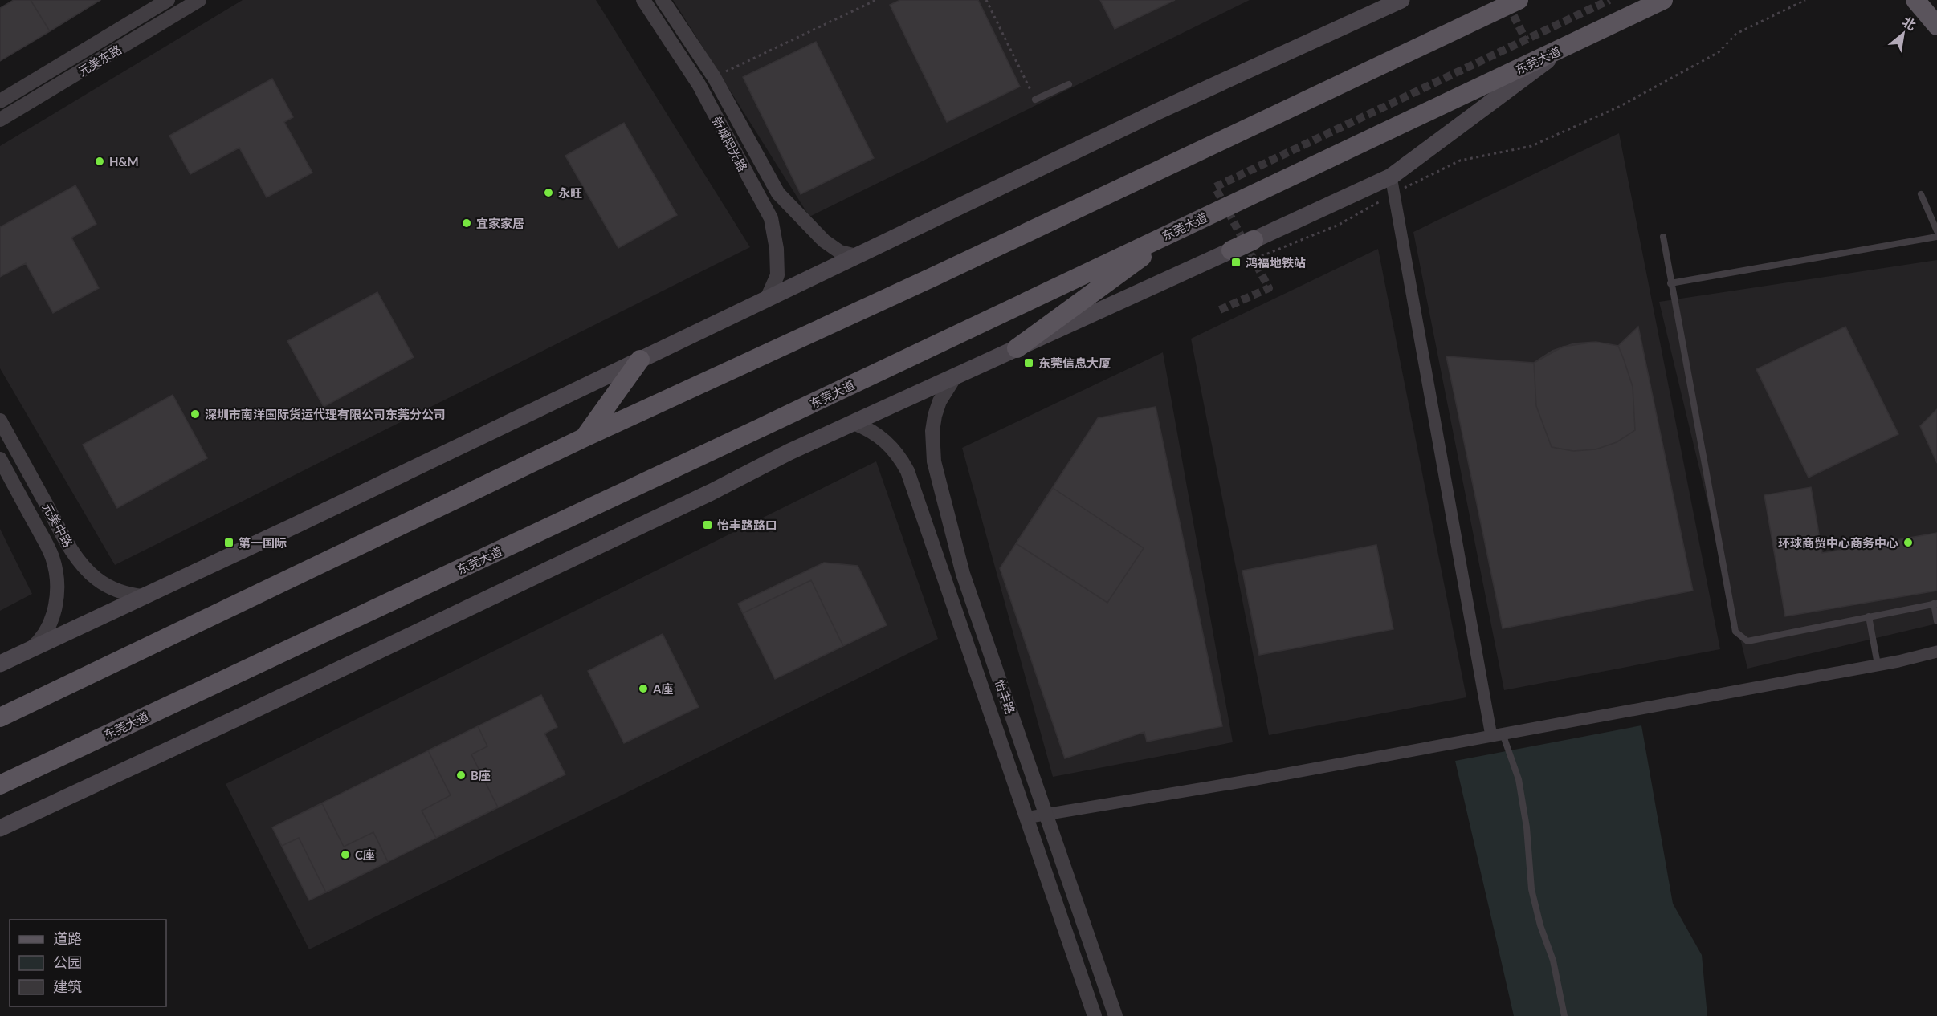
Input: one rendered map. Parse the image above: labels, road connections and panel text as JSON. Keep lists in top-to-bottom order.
{
  "streets": {
    "main road": ["东莞大道"],
    "street": [
      "元美东路",
      "新城阳光路",
      "元美中路",
      "怡丰路"
    ]
  },
  "places": {
    "other": [
      "H&M",
      "永旺",
      "宜家家居",
      "深圳市南洋国际货运代理有限公司东莞分公司",
      "环球商贸中心商务中心",
      "A座",
      "B座",
      "C座"
    ],
    "transit": [
      "鸿福地铁站",
      "东莞信息大厦",
      "怡丰路路口",
      "第一国际"
    ]
  },
  "legend": ["道路", "公园", "建筑"],
  "north": "top right"
}
